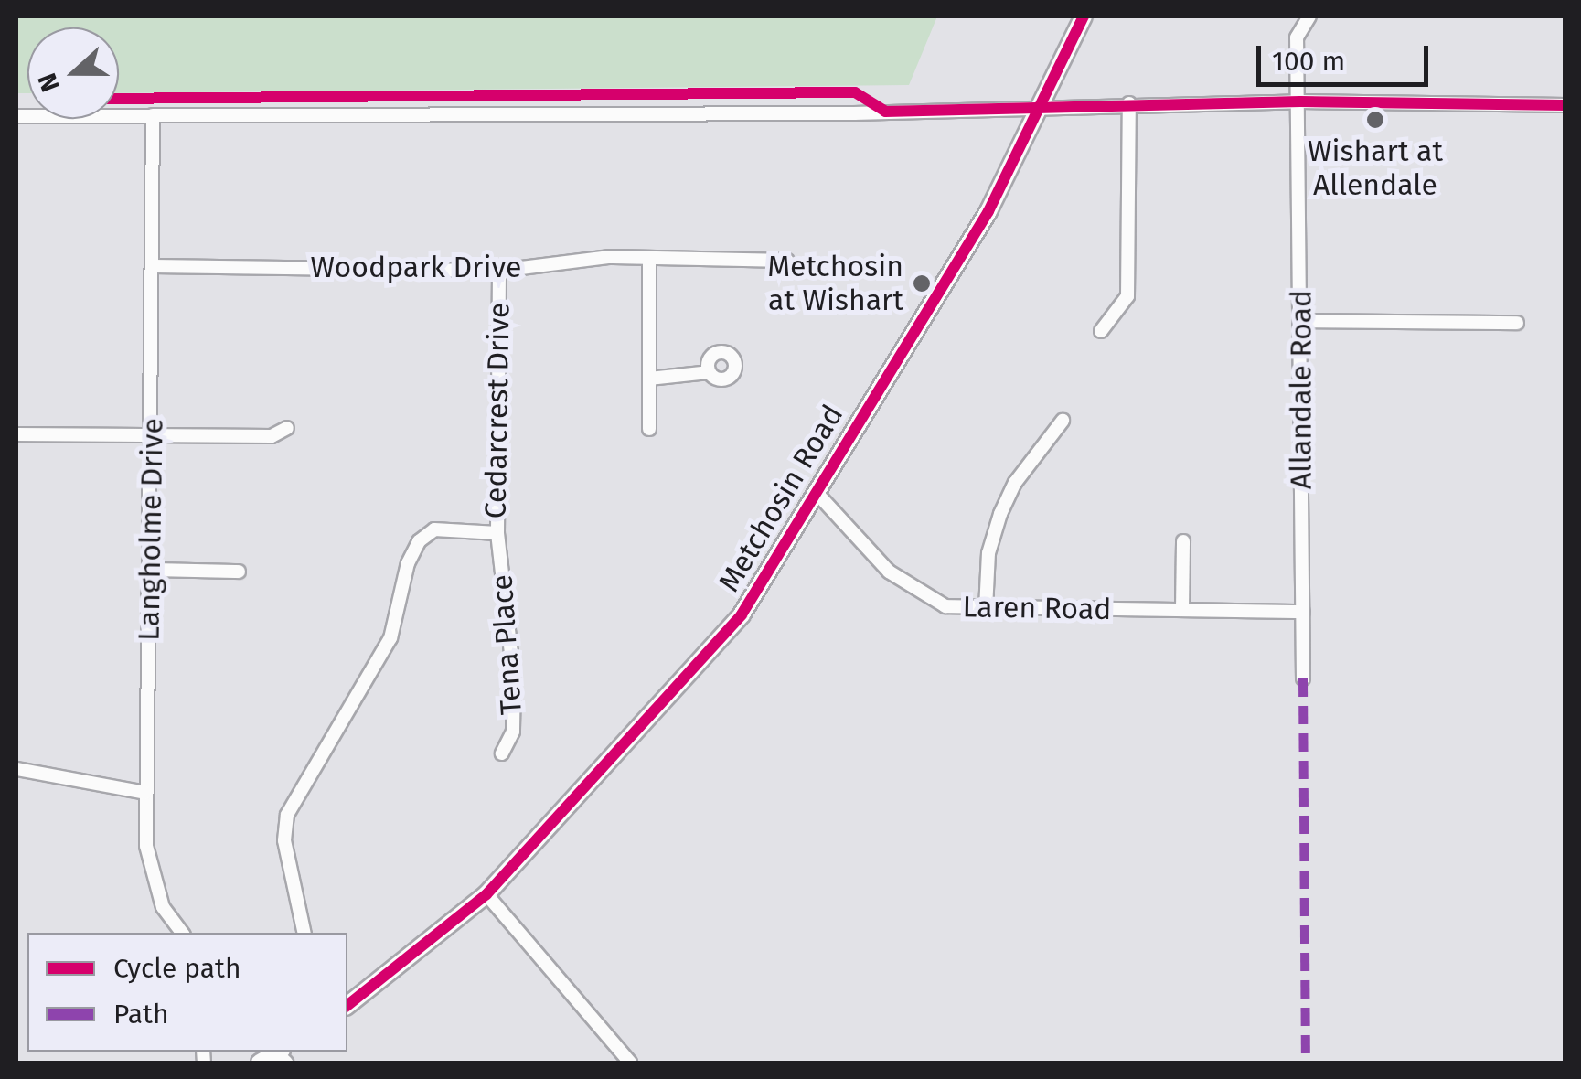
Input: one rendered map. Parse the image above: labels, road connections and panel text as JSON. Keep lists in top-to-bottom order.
{
  "streets": {
    "main road": ["Metchosin Road"],
    "street": [
      "Woodpark Drive",
      "Allandale Road",
      "Cedarcrest Drive",
      "Langholme Drive",
      "Laren Road",
      "Tena Place"
    ]
  },
  "crossings": [
    ["Woodpark Drive", "Cedarcrest Drive"],
    ["Woodpark Drive", "Langholme Drive"],
    ["Allandale Road", "Laren Road"],
    ["Cedarcrest Drive", "Tena Place"],
    ["Metchosin Road", "Laren Road"]
  ],
  "places": ["Wishart at Allendale", "Metchosin at Wishart"],
  "legend": ["Cycle path", "Path"],
  "scale_bar": "100 m",
  "north": "left"
}
